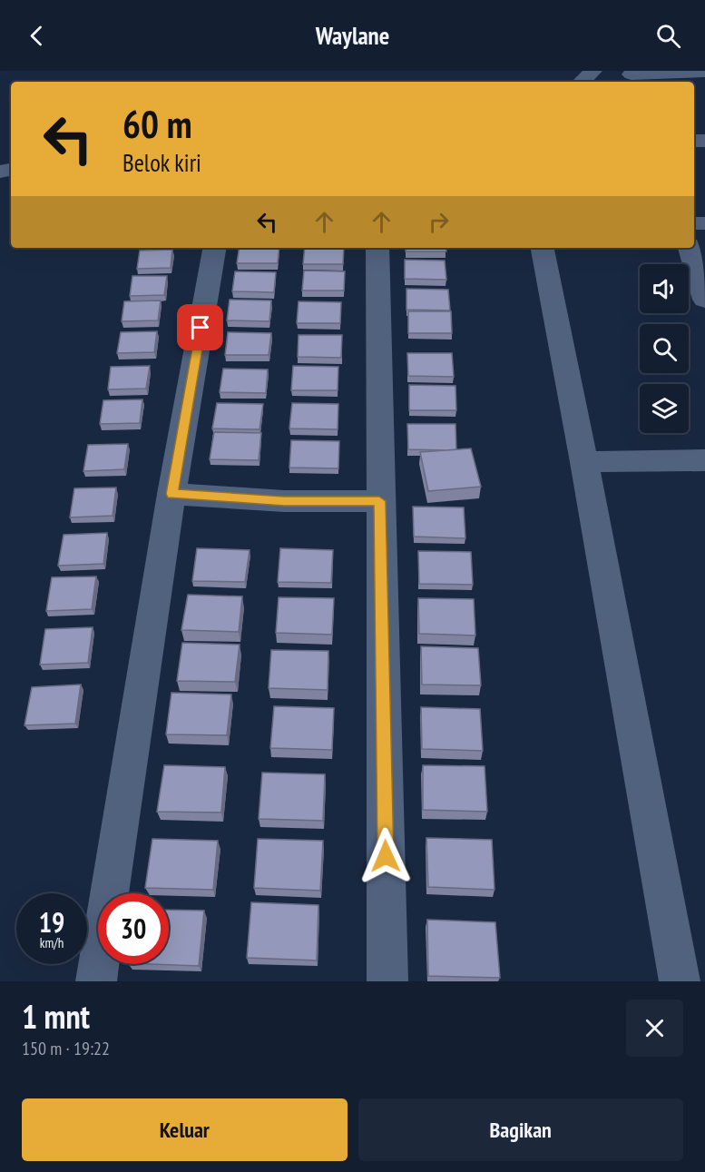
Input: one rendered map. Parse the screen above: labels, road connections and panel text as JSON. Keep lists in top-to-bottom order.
{
  "page": {
    "header": "Waylane",
    "turn": ["60 m", "Belok kiri"],
    "speed": "19 km/h",
    "limit": "30",
    "heading": ["1 mnt", "150 m · 19:22"],
    "buttons": ["Keluar", "Bagikan"]
  }
}
